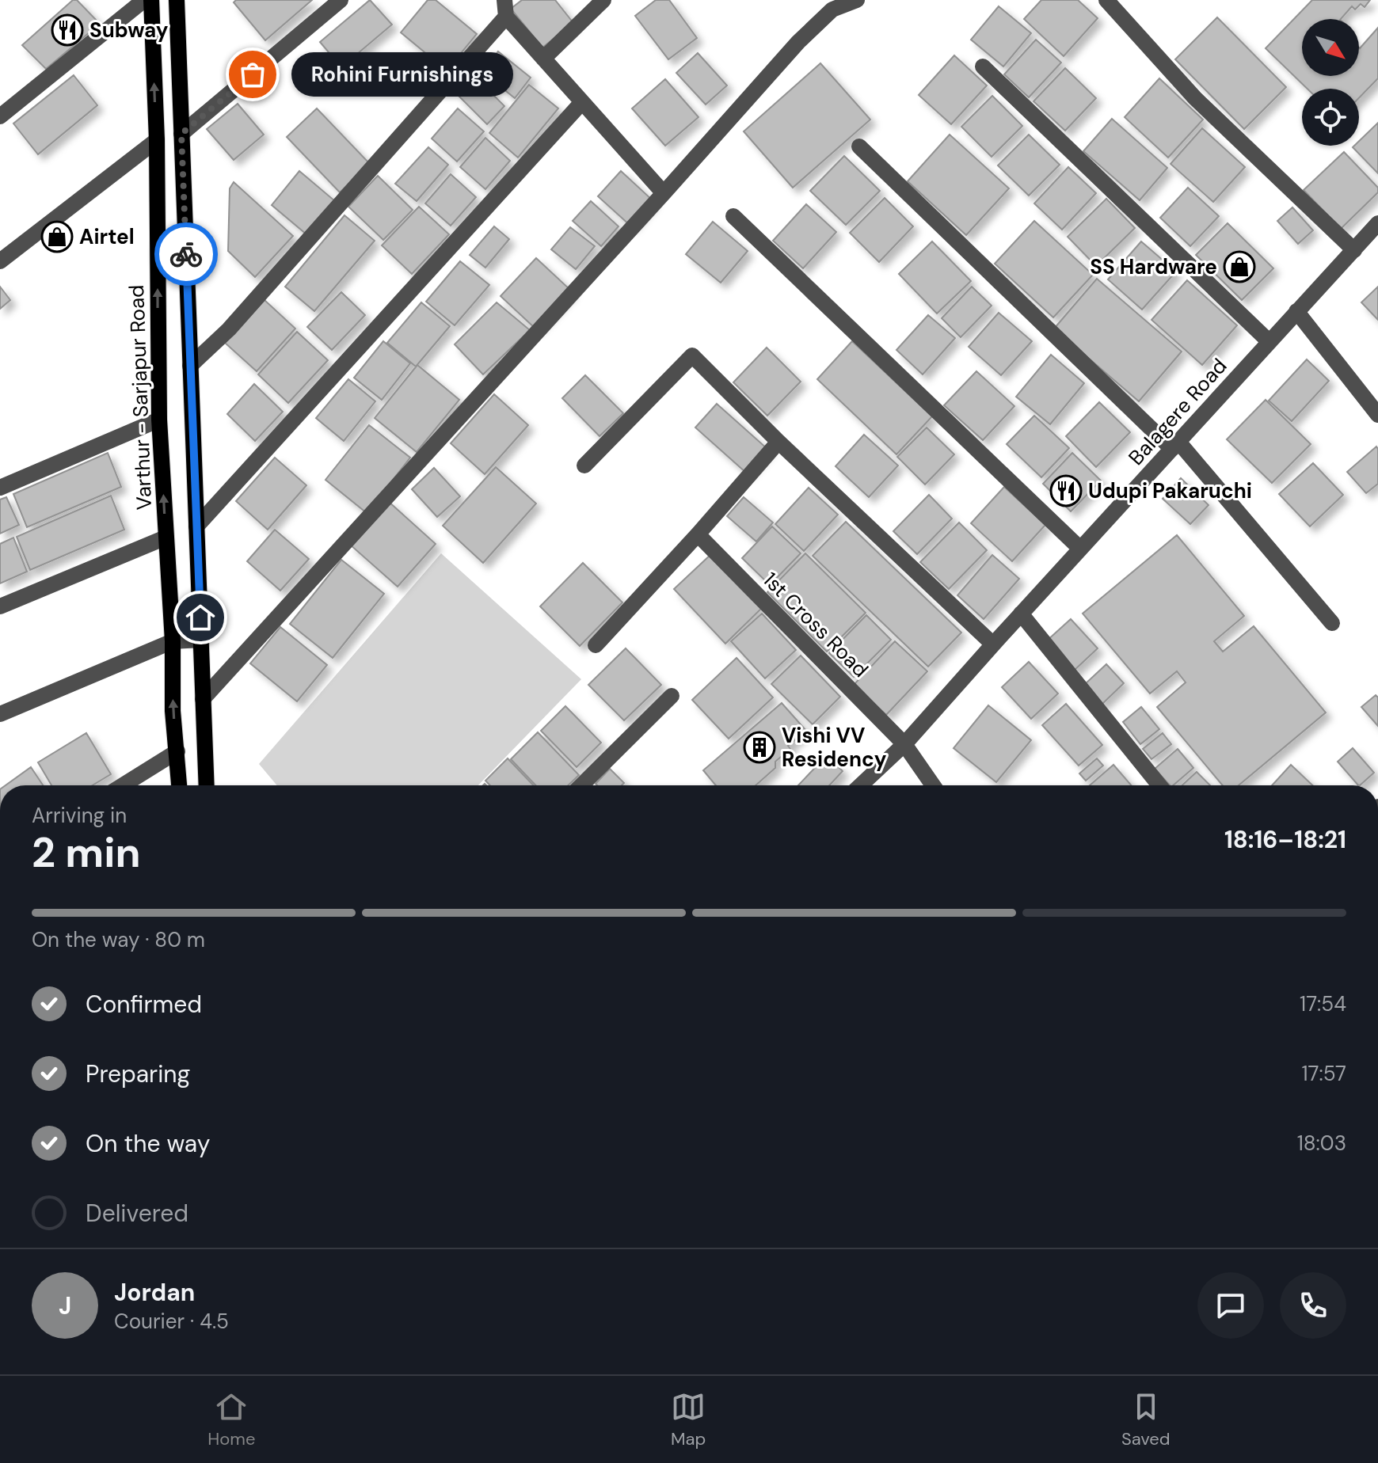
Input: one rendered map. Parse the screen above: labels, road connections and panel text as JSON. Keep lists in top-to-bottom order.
{
  "streets": {
    "main road": ["Varthur - Sarjapur Road"],
    "street": ["Balagere Road", "1st Cross Road"]
  },
  "crossings": [
    ["Balagere Road", "1st Cross Road"]
  ],
  "places": {
    "restaurant": ["Subway", "Udupi Pakaruchi"],
    "other": ["Rohini Furnishings"],
    "shop": ["Airtel", "SS Hardware"],
    "building": ["Vishi VV Residency"]
  },
  "north": "bottom right",
  "page": {
    "bubble": "Rohini Furnishings",
    "heading": ["2 min", "Arriving in", "18:16–18:21"],
    "panel": ["Jordan", "Courier · 4.5"],
    "bar": "On the way · 80 m",
    "list": [
      ["Confirmed", "17:54"],
      ["Preparing", "17:57"],
      ["On the way", "18:03"],
      "Delivered"
    ],
    "round": "J",
    "tabs": ["Home", "Map", "Saved"]
  }
}
